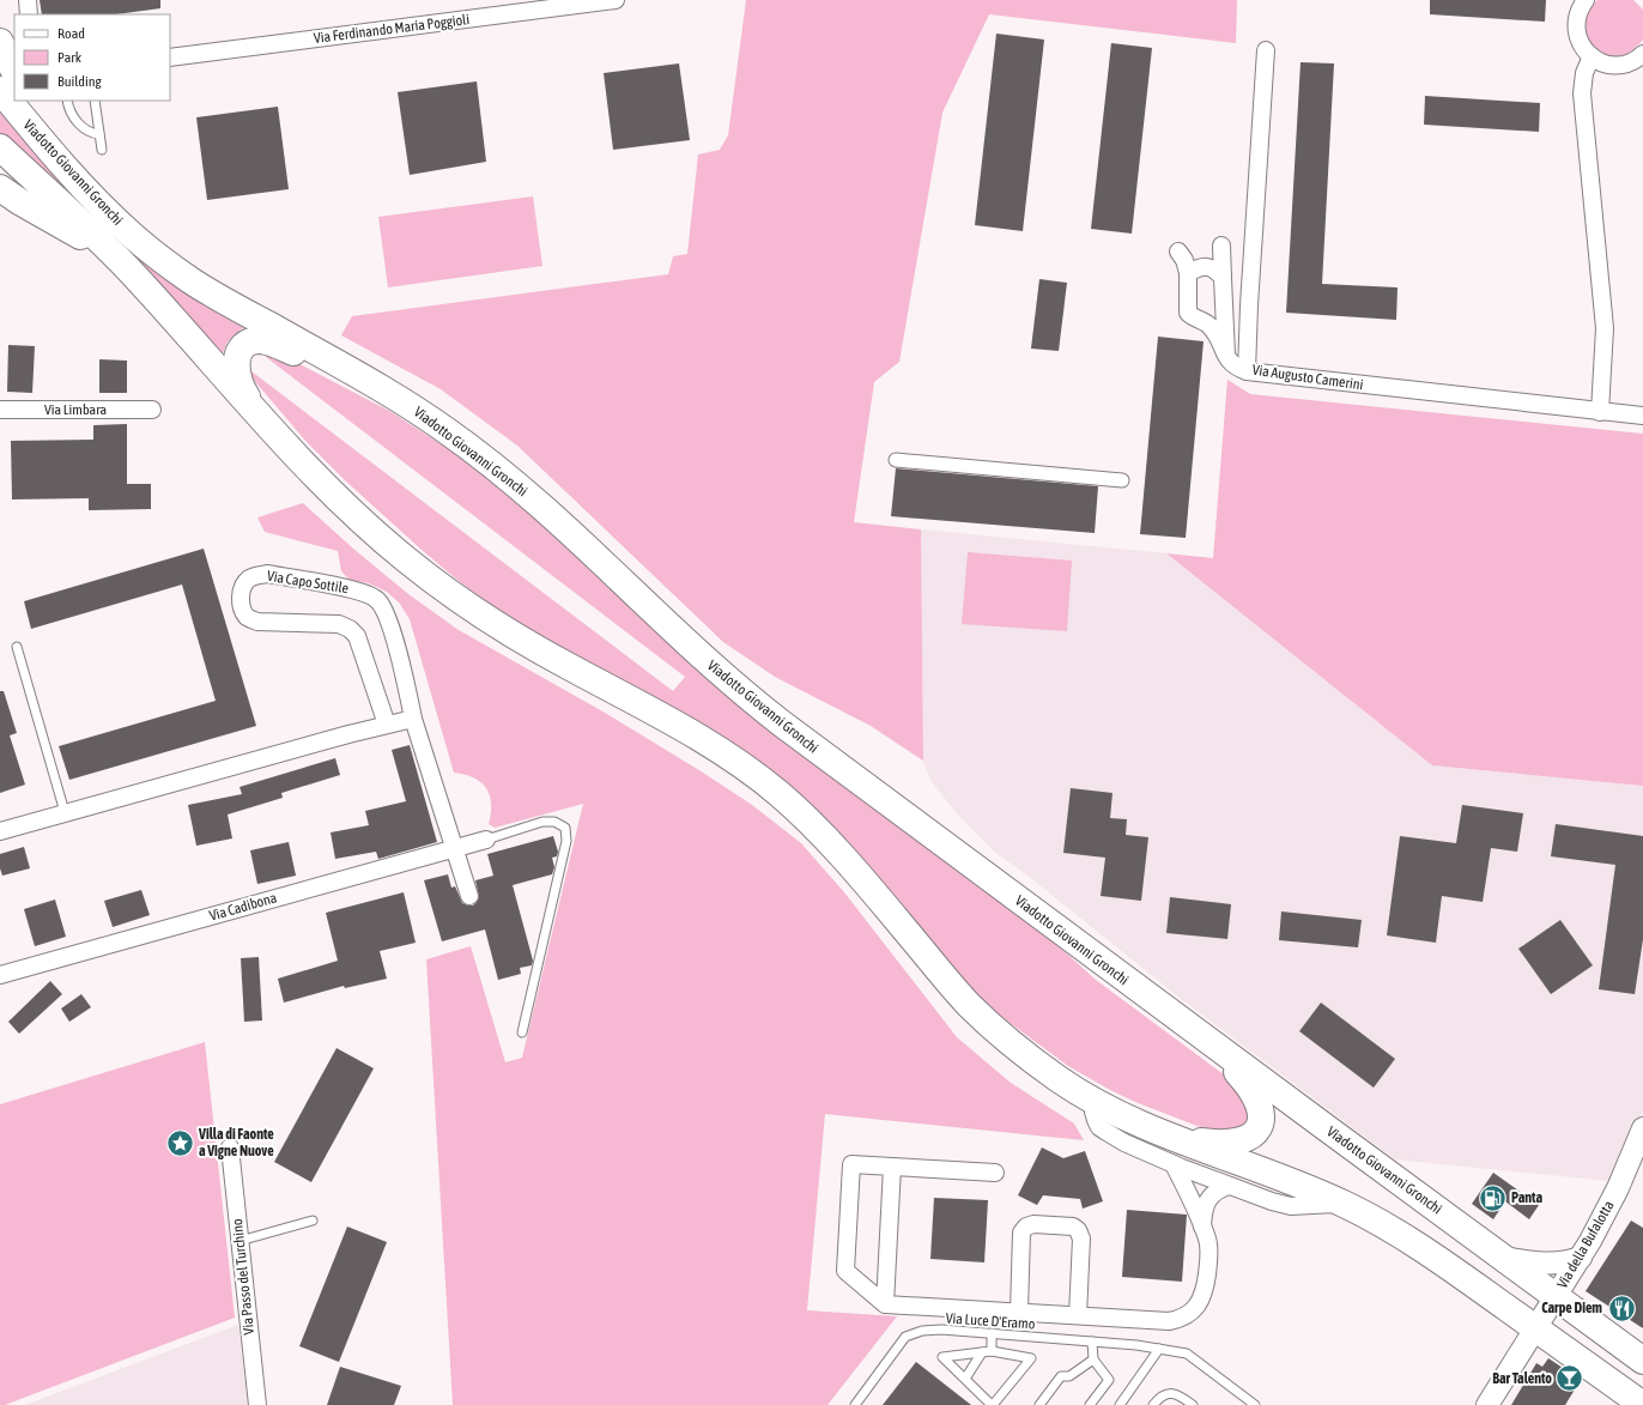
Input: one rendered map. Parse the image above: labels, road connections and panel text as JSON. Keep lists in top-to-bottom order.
{
  "streets": {
    "main road": ["Viadotto Giovanni Gronchi"],
    "street": [
      "Via Ferdinando Maria Poggioli",
      "Via Augusto Camerini",
      "Via Limbara",
      "Via Capo Sottile",
      "Via Cadibona",
      "Via della Bufalotta",
      "Via Passo del Turchino"
    ],
    "lane": ["Via Luce D'Eramo"]
  },
  "crossings": [
    ["Viadotto Giovanni Gronchi", "Via della Bufalotta"]
  ],
  "places": {
    "place": ["Villa di Faonte a Vigne Nuove"],
    "fuel station": ["Panta"],
    "restaurant": ["Carpe Diem"],
    "bar": ["Bar Talento"]
  },
  "legend": ["Road", "Park", "Building"]
}
